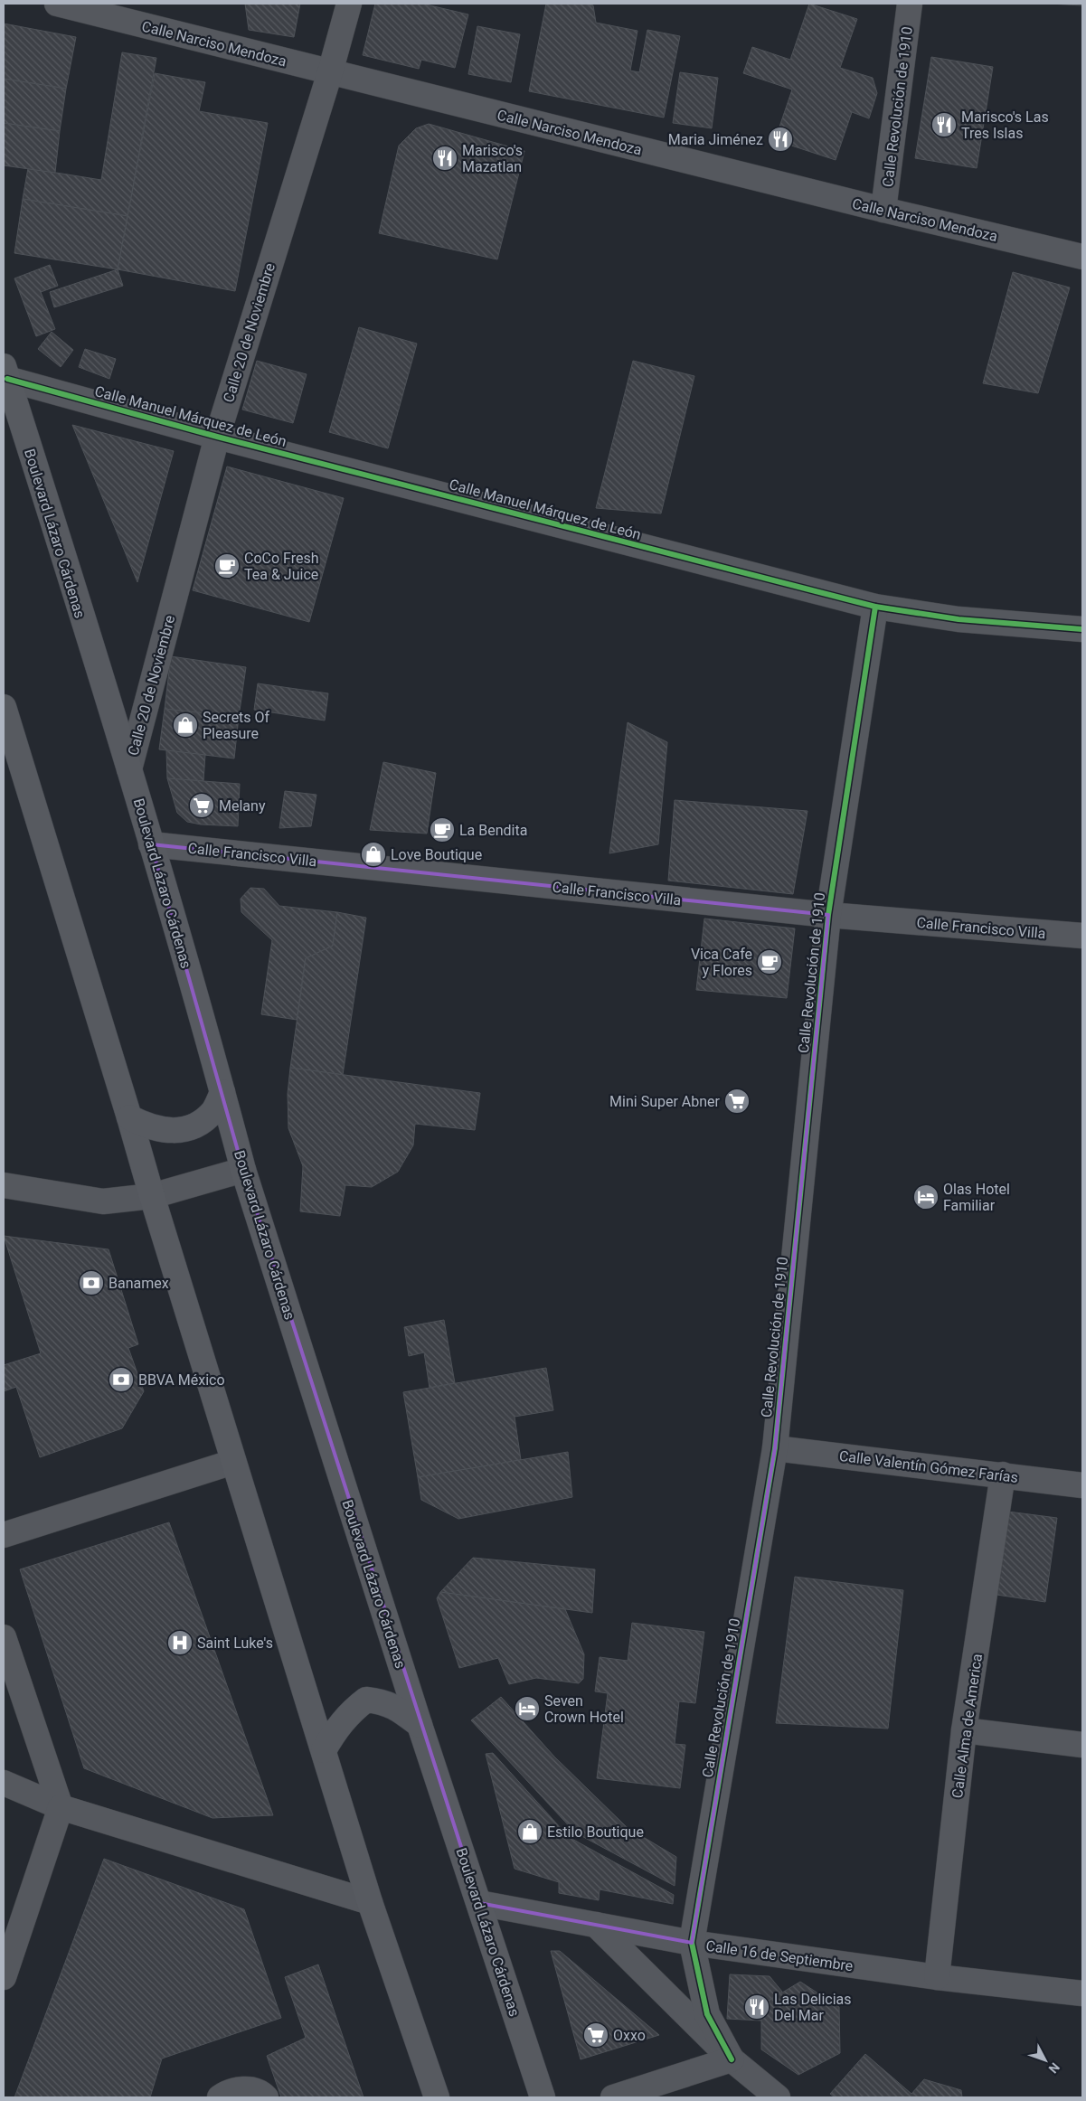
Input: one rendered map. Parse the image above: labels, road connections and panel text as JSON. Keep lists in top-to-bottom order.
{
  "streets": {
    "main road": ["Boulevard Lázaro Cárdenas"],
    "street": [
      "Calle Narciso Mendoza",
      "Calle Revolución de 1910",
      "Calle 20 de Noviembre",
      "Calle Manuel Márquez de León",
      "Calle Francisco Villa",
      "Calle Valentín Gómez Farías",
      "Calle Alma de America",
      "Calle 16 de Septiembre"
    ]
  },
  "crossings": [
    ["Calle Narciso Mendoza", "Calle Revolución de 1910"],
    ["Calle Narciso Mendoza", "Calle 20 de Noviembre"],
    ["Calle Revolución de 1910", "Calle Manuel Márquez de León"],
    ["Calle Revolución de 1910", "Calle Francisco Villa"],
    ["Calle Revolución de 1910", "Calle Valentín Gómez Farías"],
    ["Calle Revolución de 1910", "Calle 16 de Septiembre"],
    ["Calle 20 de Noviembre", "Calle Manuel Márquez de León"],
    ["Calle 20 de Noviembre", "Boulevard Lázaro Cárdenas"],
    ["Calle Manuel Márquez de León", "Boulevard Lázaro Cárdenas"],
    ["Boulevard Lázaro Cárdenas", "Calle Francisco Villa"],
    ["Boulevard Lázaro Cárdenas", "Calle 16 de Septiembre"],
    ["Calle Valentín Gómez Farías", "Calle Alma de America"],
    ["Calle Alma de America", "Calle 16 de Septiembre"]
  ],
  "places": {
    "restaurant": [
      "Marisco's Las Tres Islas",
      "Maria Jiménez",
      "Marisco's Mazatlan",
      "Las Delicias Del Mar"
    ],
    "cafe": ["CoCo Fresh Tea & Juice", "La Bendita", "Vica Cafe y Flores"],
    "shop": ["Secrets Of Pleasure", "Love Boutique", "Estilo Boutique"],
    "supermarket": ["Melany", "Mini Super Abner", "Oxxo"],
    "hotel": ["Olas Hotel Familiar", "Seven Crown Hotel"],
    "bank": ["Banamex", "BBVA México"],
    "hospital": ["Saint Luke's"]
  },
  "north": "bottom right"
}
